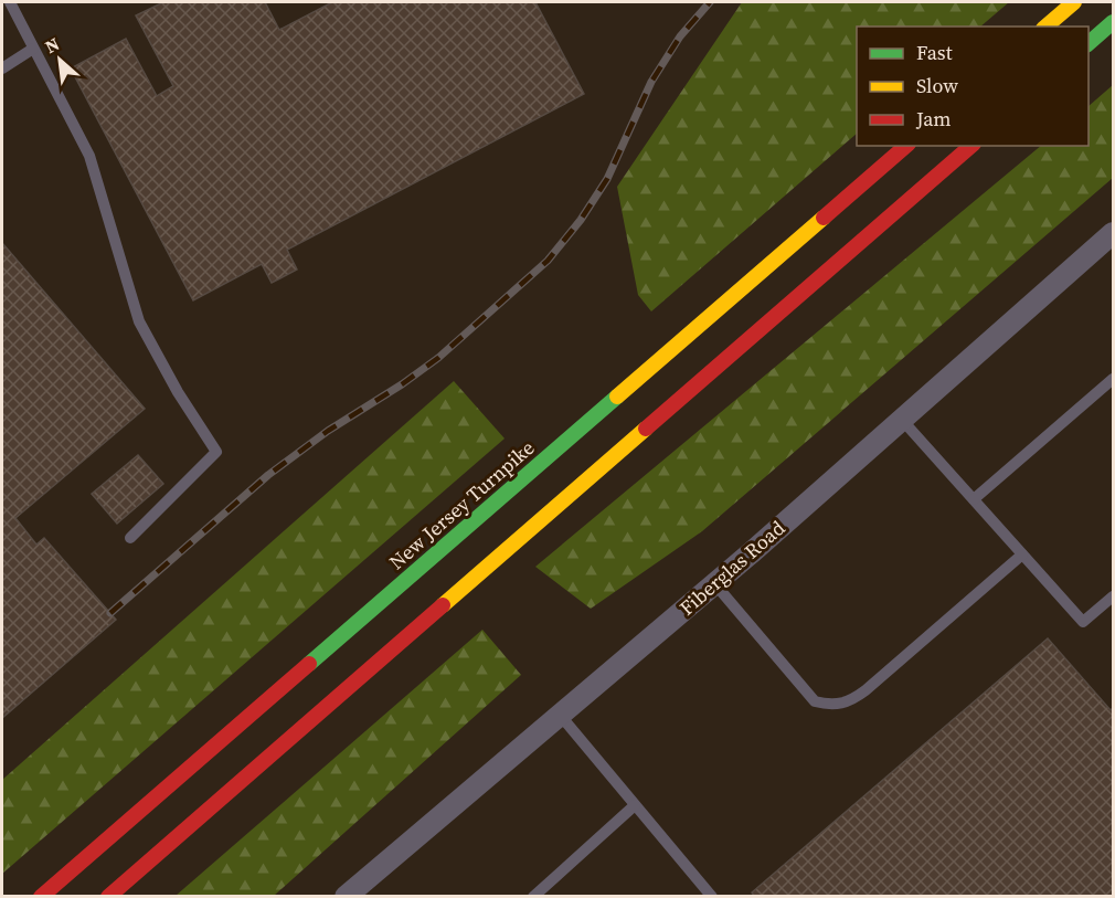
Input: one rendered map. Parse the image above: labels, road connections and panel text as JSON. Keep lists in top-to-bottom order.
{
  "streets": {
    "highway": ["New Jersey Turnpike"],
    "street": ["Fiberglas Road"]
  },
  "legend": ["Fast", "Slow", "Jam"],
  "north": "top left"
}
